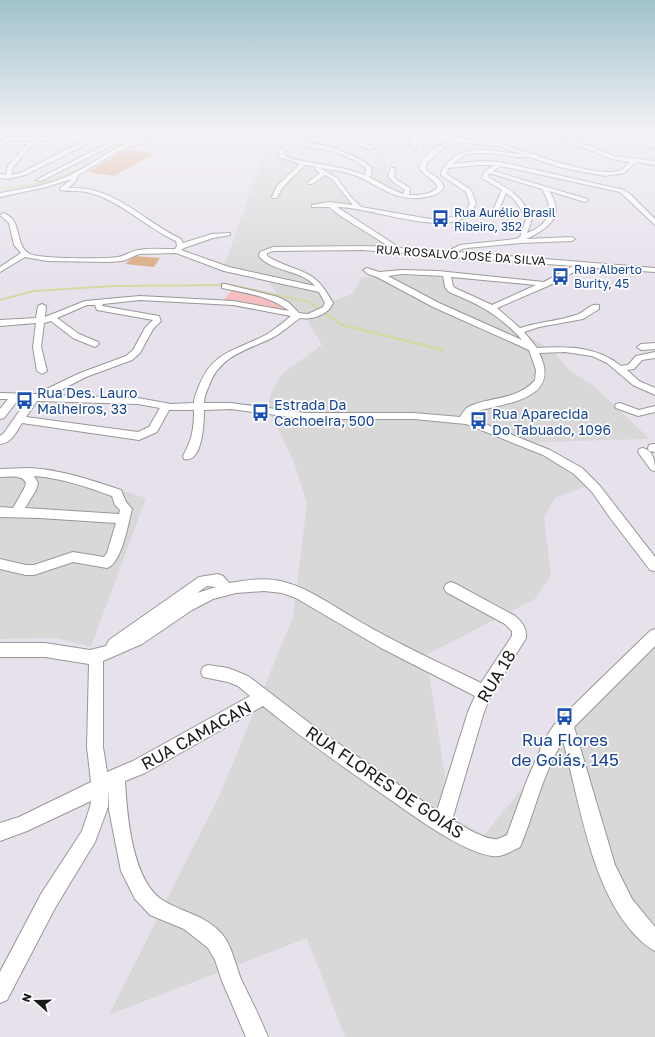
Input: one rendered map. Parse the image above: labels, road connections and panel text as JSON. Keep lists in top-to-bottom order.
{
  "streets": {
    "street": [
      "RUA ROSALVO JOSÉ DA SILVA",
      "RUA 18",
      "RUA CAMACAN",
      "RUA FLORES DE GOIÁS"
    ]
  },
  "crossings": [
    ["RUA 18", "RUA FLORES DE GOIÁS"],
    ["RUA CAMACAN", "RUA FLORES DE GOIÁS"]
  ],
  "places": {
    "bus stop": [
      "Rua Aurélio Brasil Ribeiro, 352",
      "Rua Alberto Burity, 45",
      "Rua Des. Lauro Malheiros, 33",
      "Estrada Da Cachoeira, 500",
      "Rua Aparecida Do Tabuado, 1096",
      "Rua Flores de Goiás, 145"
    ]
  },
  "north": "left"
}
